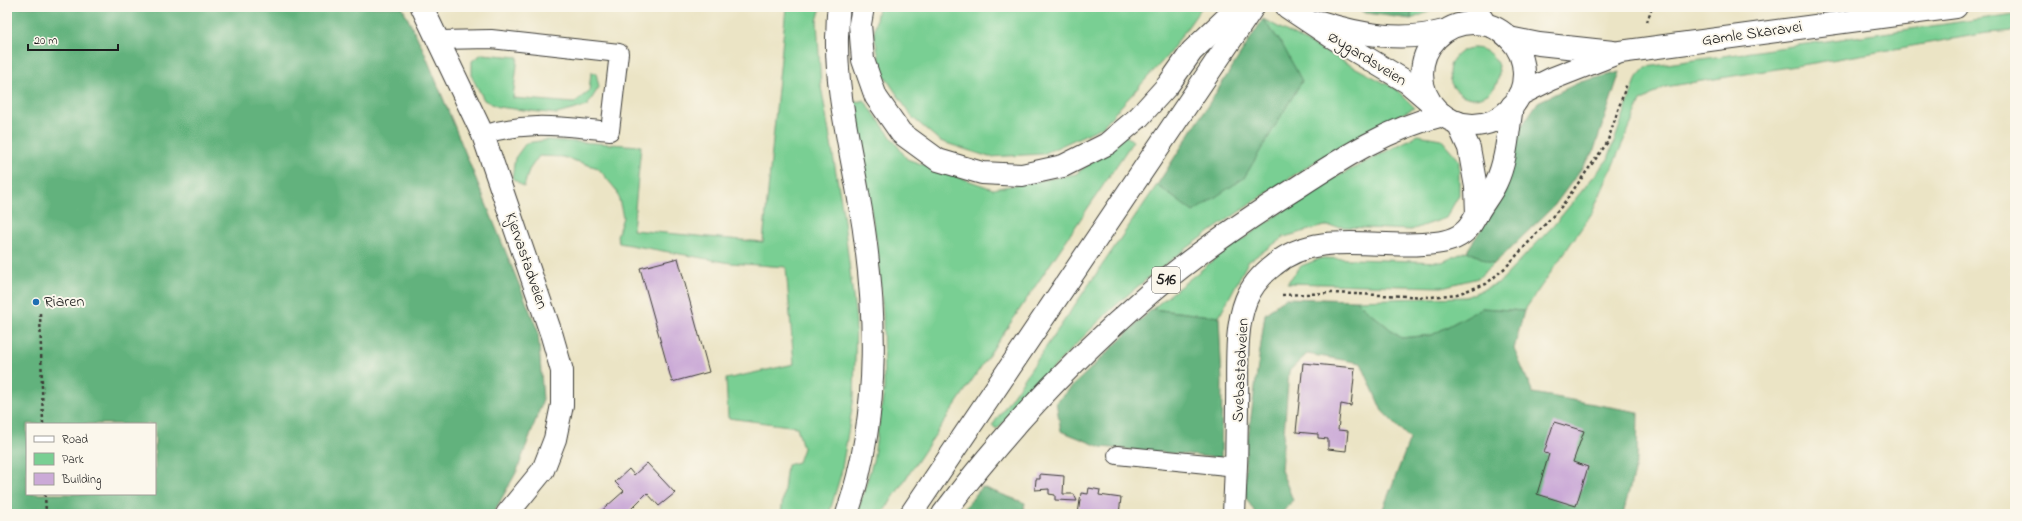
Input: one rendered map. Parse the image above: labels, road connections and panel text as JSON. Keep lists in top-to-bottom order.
{
  "streets": {
    "main road": [
      "Gamle Skaravei",
      "Øygardsveien",
      "Kjervastadveien",
      "516",
      "Svebastadveien"
    ]
  },
  "crossings": [
    ["Gamle Skaravei", "Øygardsveien"],
    ["Gamle Skaravei", "516"],
    ["Gamle Skaravei", "Svebastadveien"],
    ["Øygardsveien", "516"],
    ["Øygardsveien", "Svebastadveien"],
    ["516", "Svebastadveien"]
  ],
  "places": ["Riaren"],
  "legend": ["Road", "Park", "Building"],
  "scale_bar": "20 m"
}
